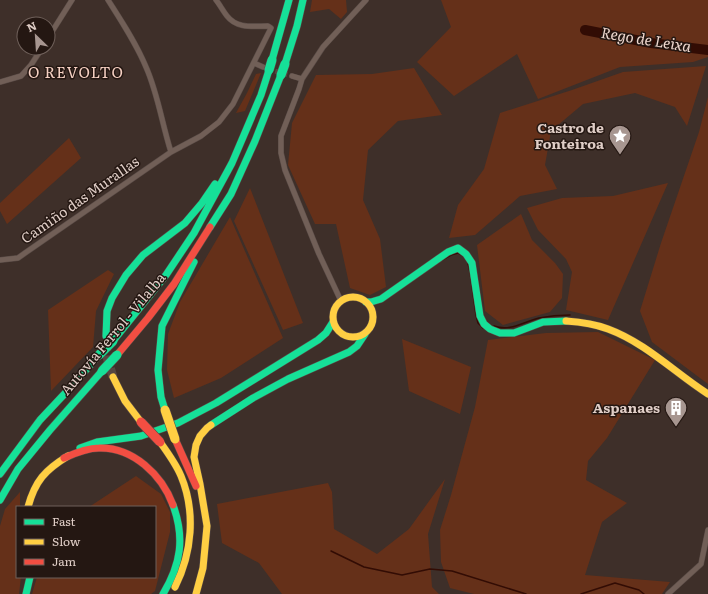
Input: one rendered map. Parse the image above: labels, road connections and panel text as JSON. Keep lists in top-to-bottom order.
{
  "streets": {
    "main road": ["Autovía Ferrol - Vilalba"],
    "street": ["Camiño das Murallas"]
  },
  "districts": ["O REVOLTO"],
  "water": ["Rego de Leixa"],
  "places": {
    "place": ["Castro de Fonteiroa"],
    "building": ["Aspanaes"]
  },
  "legend": ["Fast", "Slow", "Jam"],
  "north": "top left"
}
